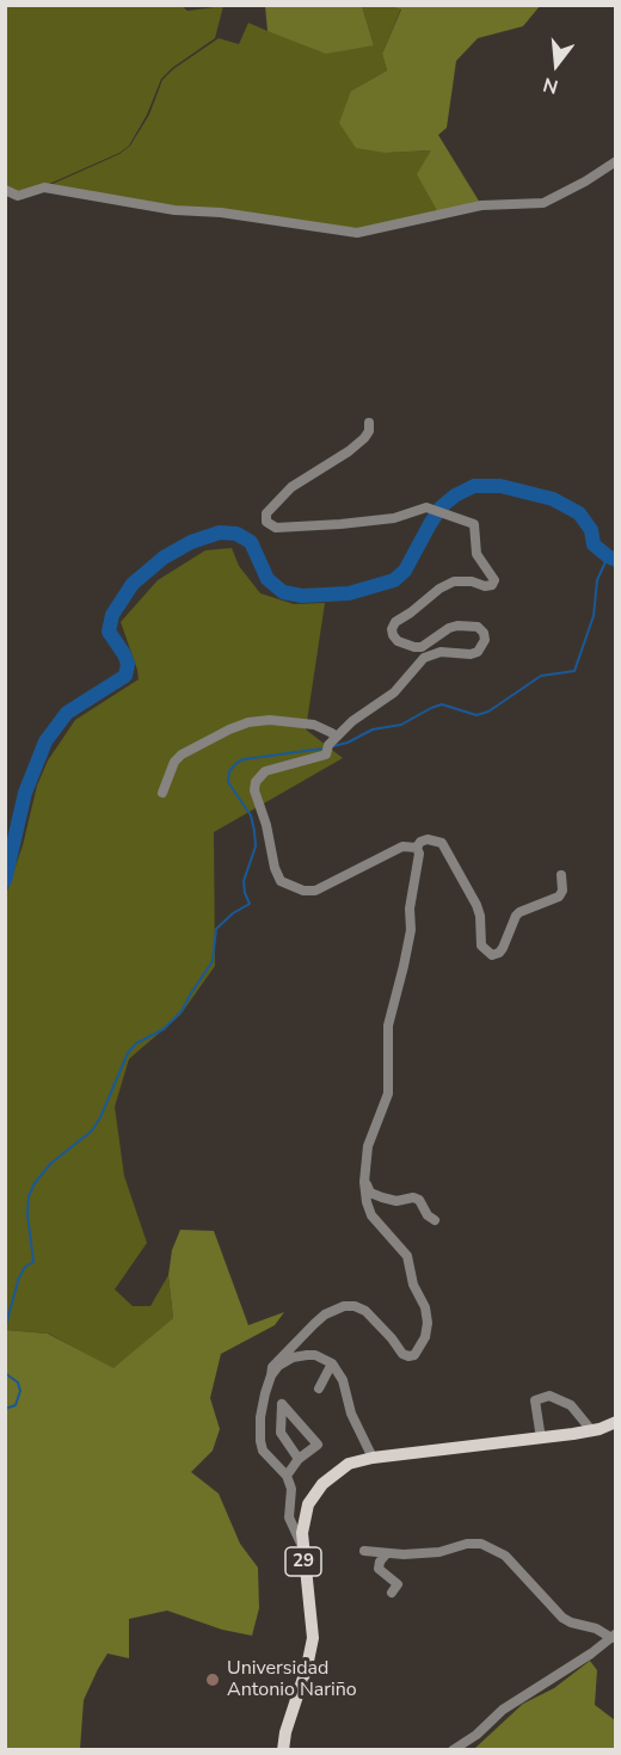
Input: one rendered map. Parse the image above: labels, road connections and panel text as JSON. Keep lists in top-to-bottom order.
{
  "streets": {
    "main road": ["29"]
  },
  "places": ["Universidad Antonio Nariño"],
  "north": "bottom"
}
